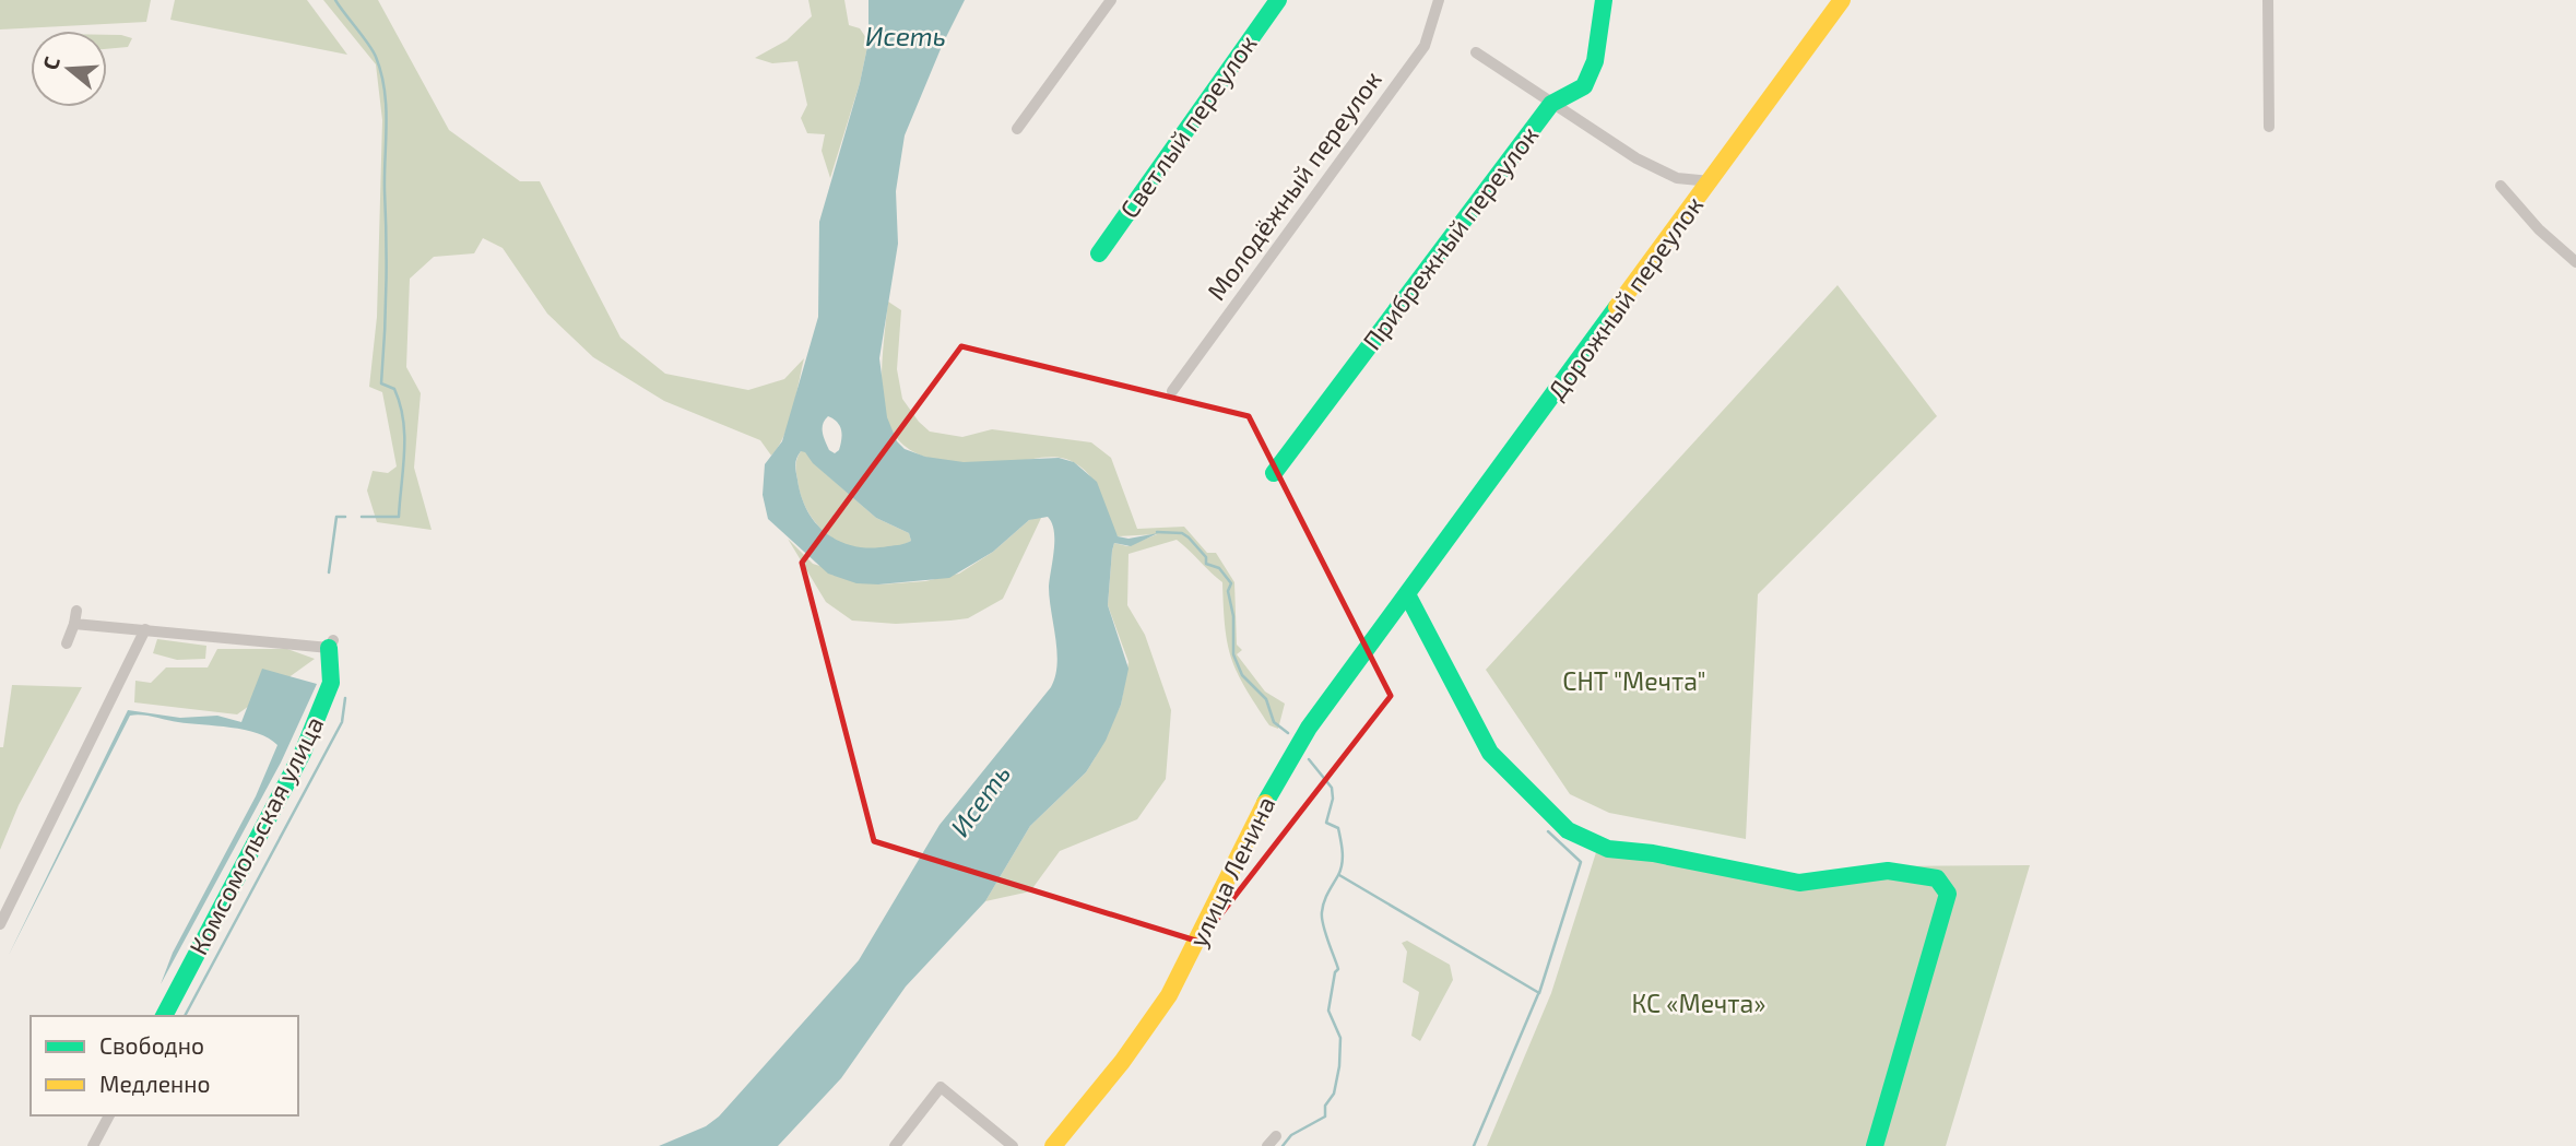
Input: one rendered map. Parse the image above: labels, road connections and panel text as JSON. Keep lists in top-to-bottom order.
{
  "streets": {
    "street": [
      "Светлый переулок",
      "Молодёжный переулок",
      "Прибрежный переулок",
      "Дорожный переулок",
      "Комсомольская улица",
      "улица Ленина"
    ]
  },
  "crossings": [
    ["Дорожный переулок", "улица Ленина"]
  ],
  "water": ["Исеть"],
  "parks": ["СНТ \"Мечта\"", "КС «Мечта»"],
  "legend": ["Свободно", "Медленно"],
  "north": "left"
}
